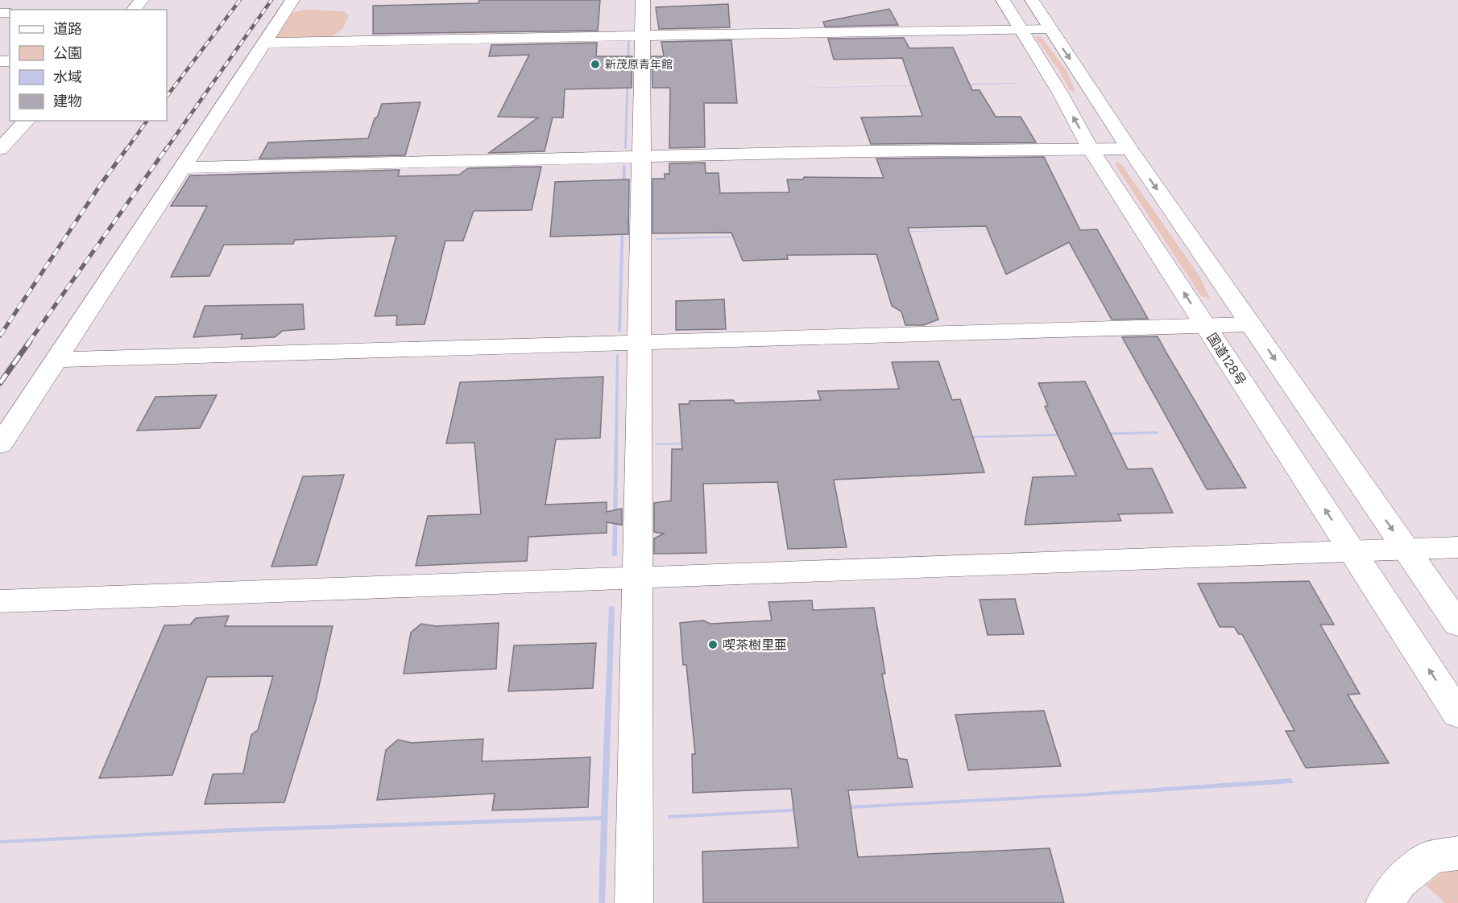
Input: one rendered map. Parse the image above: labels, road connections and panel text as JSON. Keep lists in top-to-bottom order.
{
  "streets": {
    "main road": ["国道128号"]
  },
  "places": ["新茂原青年館", "喫茶樹里亜"],
  "legend": [
    "道路",
    "公園",
    "水域",
    "建物"
  ]
}
